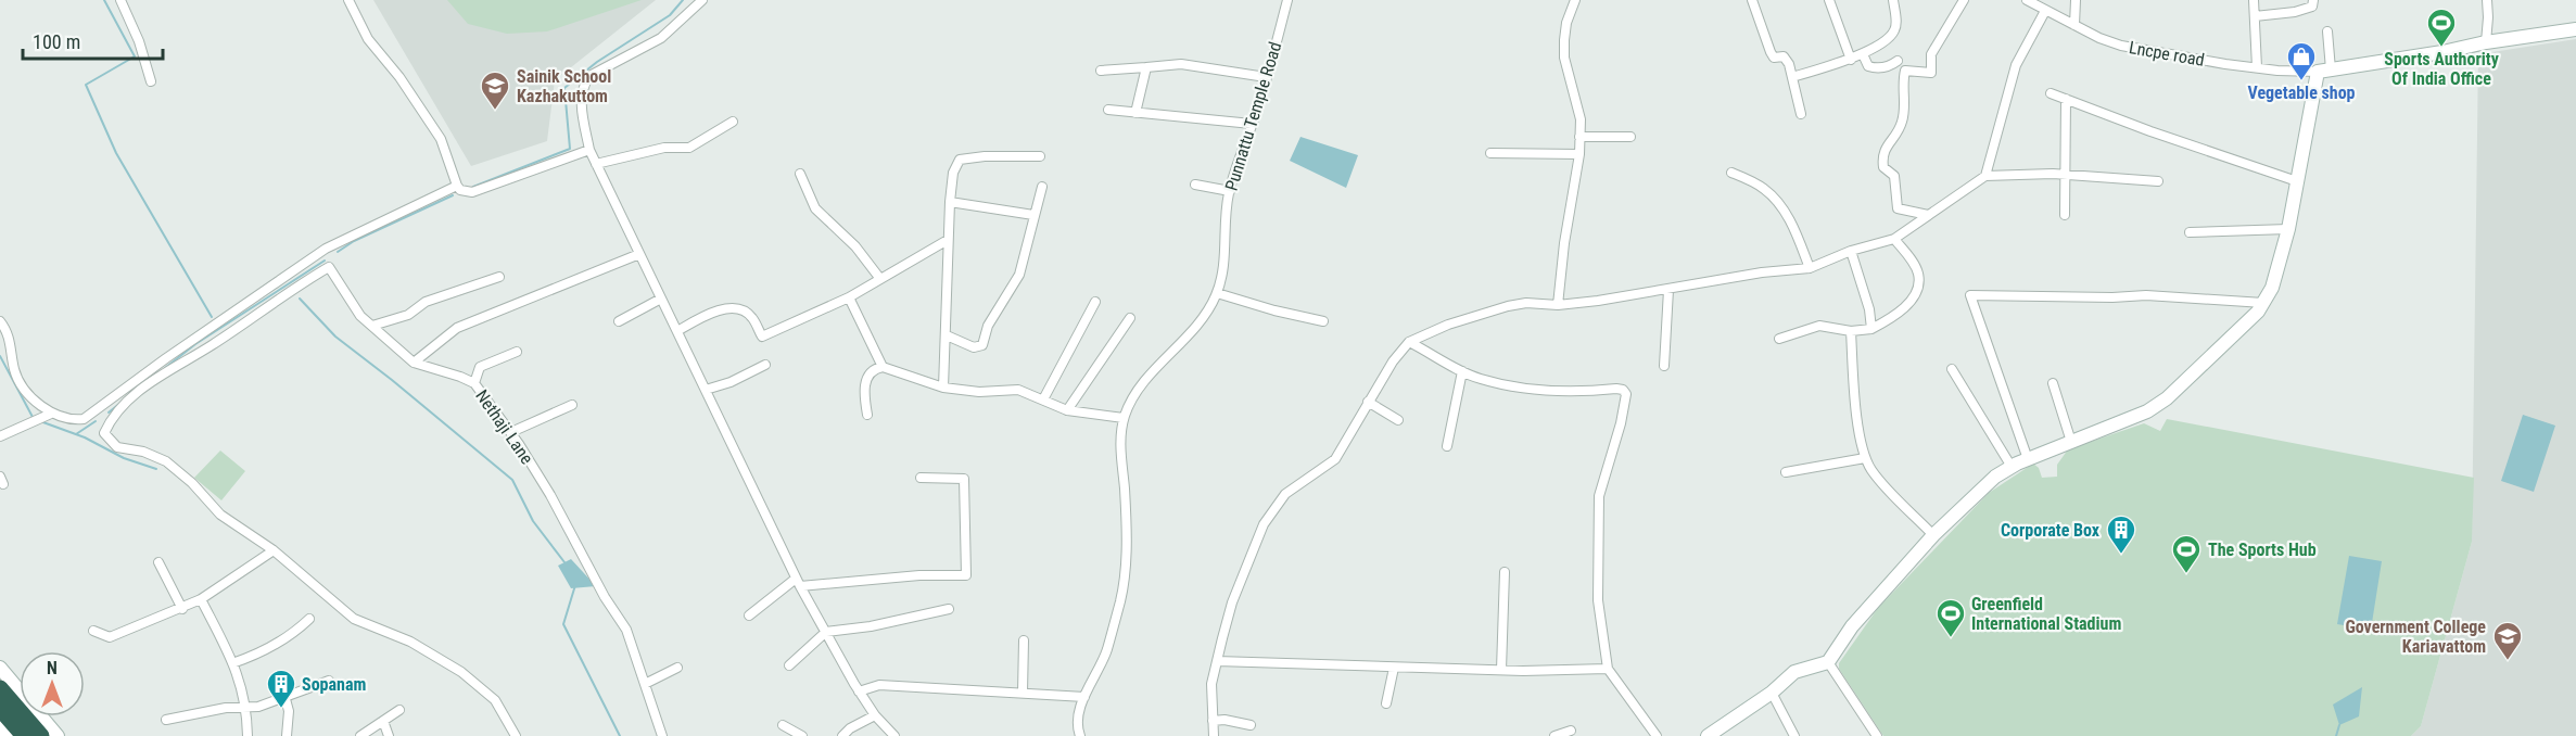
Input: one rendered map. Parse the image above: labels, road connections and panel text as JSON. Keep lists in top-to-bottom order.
{
  "streets": {
    "street": ["Lncpe road", "Punnattu Temple Road", "Nethaji Lane"]
  },
  "places": {
    "sports": ["Sports Authority Of India Office", "The Sports Hub", "Greenfield International Stadium"],
    "shop": ["Vegetable shop"],
    "school or university": ["Sainik School Kazhakuttom", "Government College Kariavattom"],
    "building": ["Corporate Box", "Sopanam"]
  },
  "scale_bar": "100 m",
  "north": "top"
}
